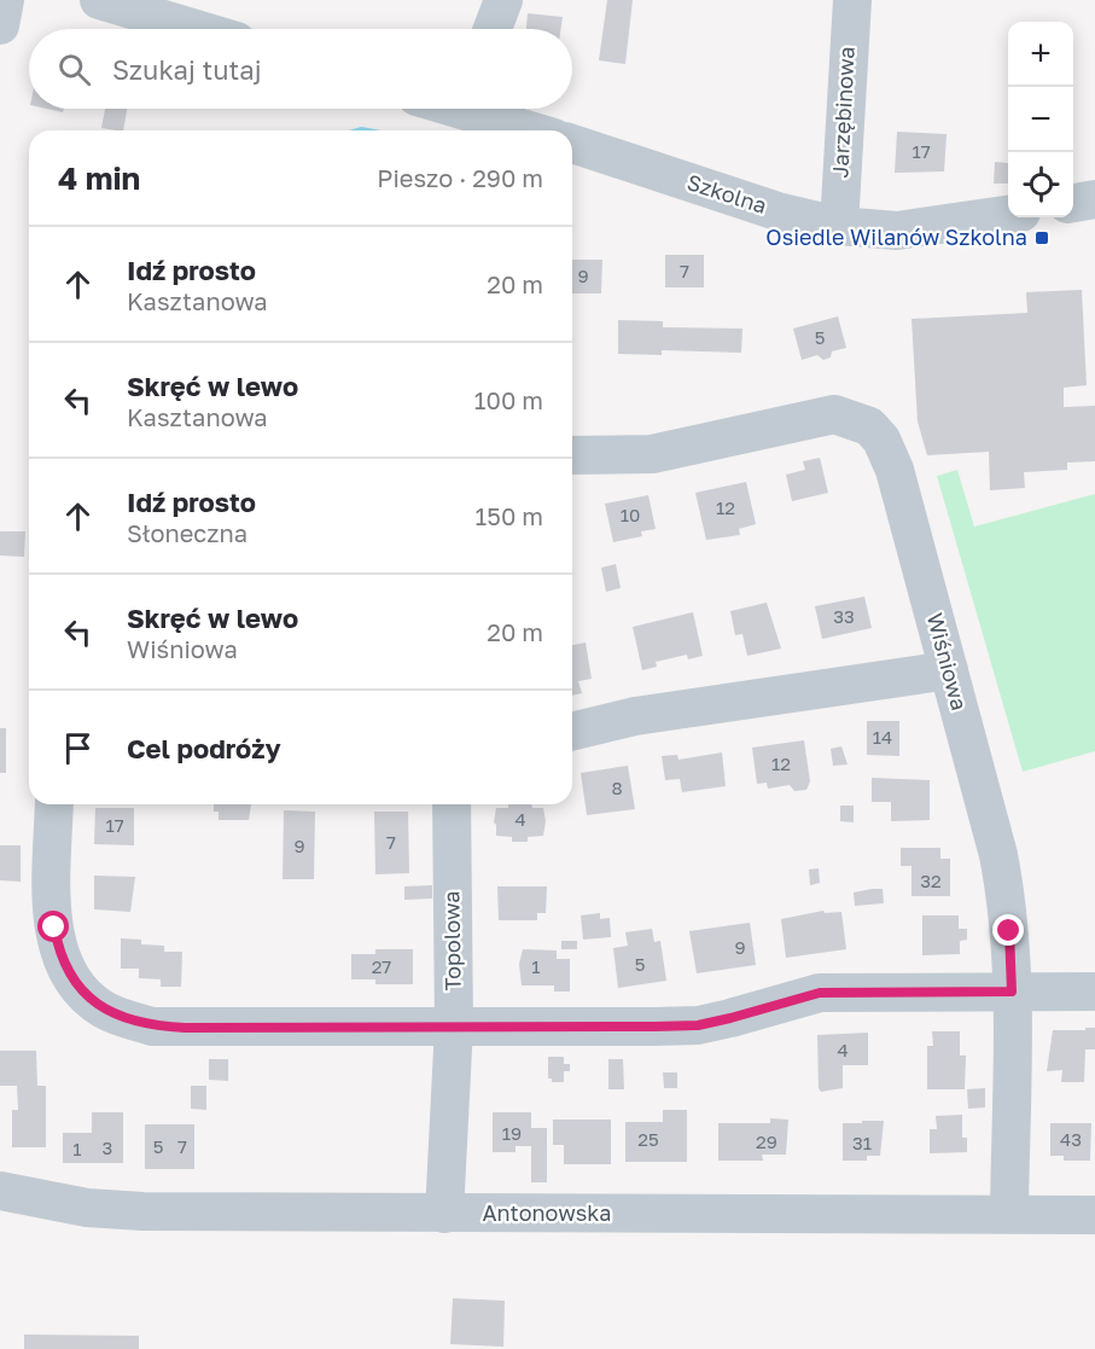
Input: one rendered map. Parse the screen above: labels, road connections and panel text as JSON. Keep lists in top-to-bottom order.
{
  "streets": {
    "street": [
      "Jarzębinowa",
      "Szkolna",
      "Wiśniowa",
      "Topolowa",
      "Antonowska"
    ]
  },
  "crossings": [
    ["Jarzębinowa", "Szkolna"],
    ["Wiśniowa", "Antonowska"],
    ["Topolowa", "Antonowska"]
  ],
  "places": {
    "transit": ["Osiedle Wilanów Szkolna"]
  },
  "house_numbers": [
    "17",
    "7",
    "9",
    "5",
    "12",
    "10",
    "33",
    "14",
    "12",
    "8",
    "4",
    "17",
    "7",
    "9",
    "32",
    "9",
    "5",
    "27",
    "1",
    "4",
    "19",
    "25",
    "43",
    "29",
    "31",
    "5",
    "7",
    "3",
    "1"
  ],
  "page": {
    "map_buttons": ["+", "−"],
    "search": "Szukaj tutaj",
    "heading": ["4 min", "Pieszo · 290 m"],
    "list": [
      ["Idź prosto", "Kasztanowa", "20 m"],
      ["Skręć w lewo", "Kasztanowa", "100 m"],
      ["Idź prosto", "Słoneczna", "150 m"],
      ["Skręć w lewo", "Wiśniowa", "20 m"],
      "Cel podróży"
    ]
  }
}
